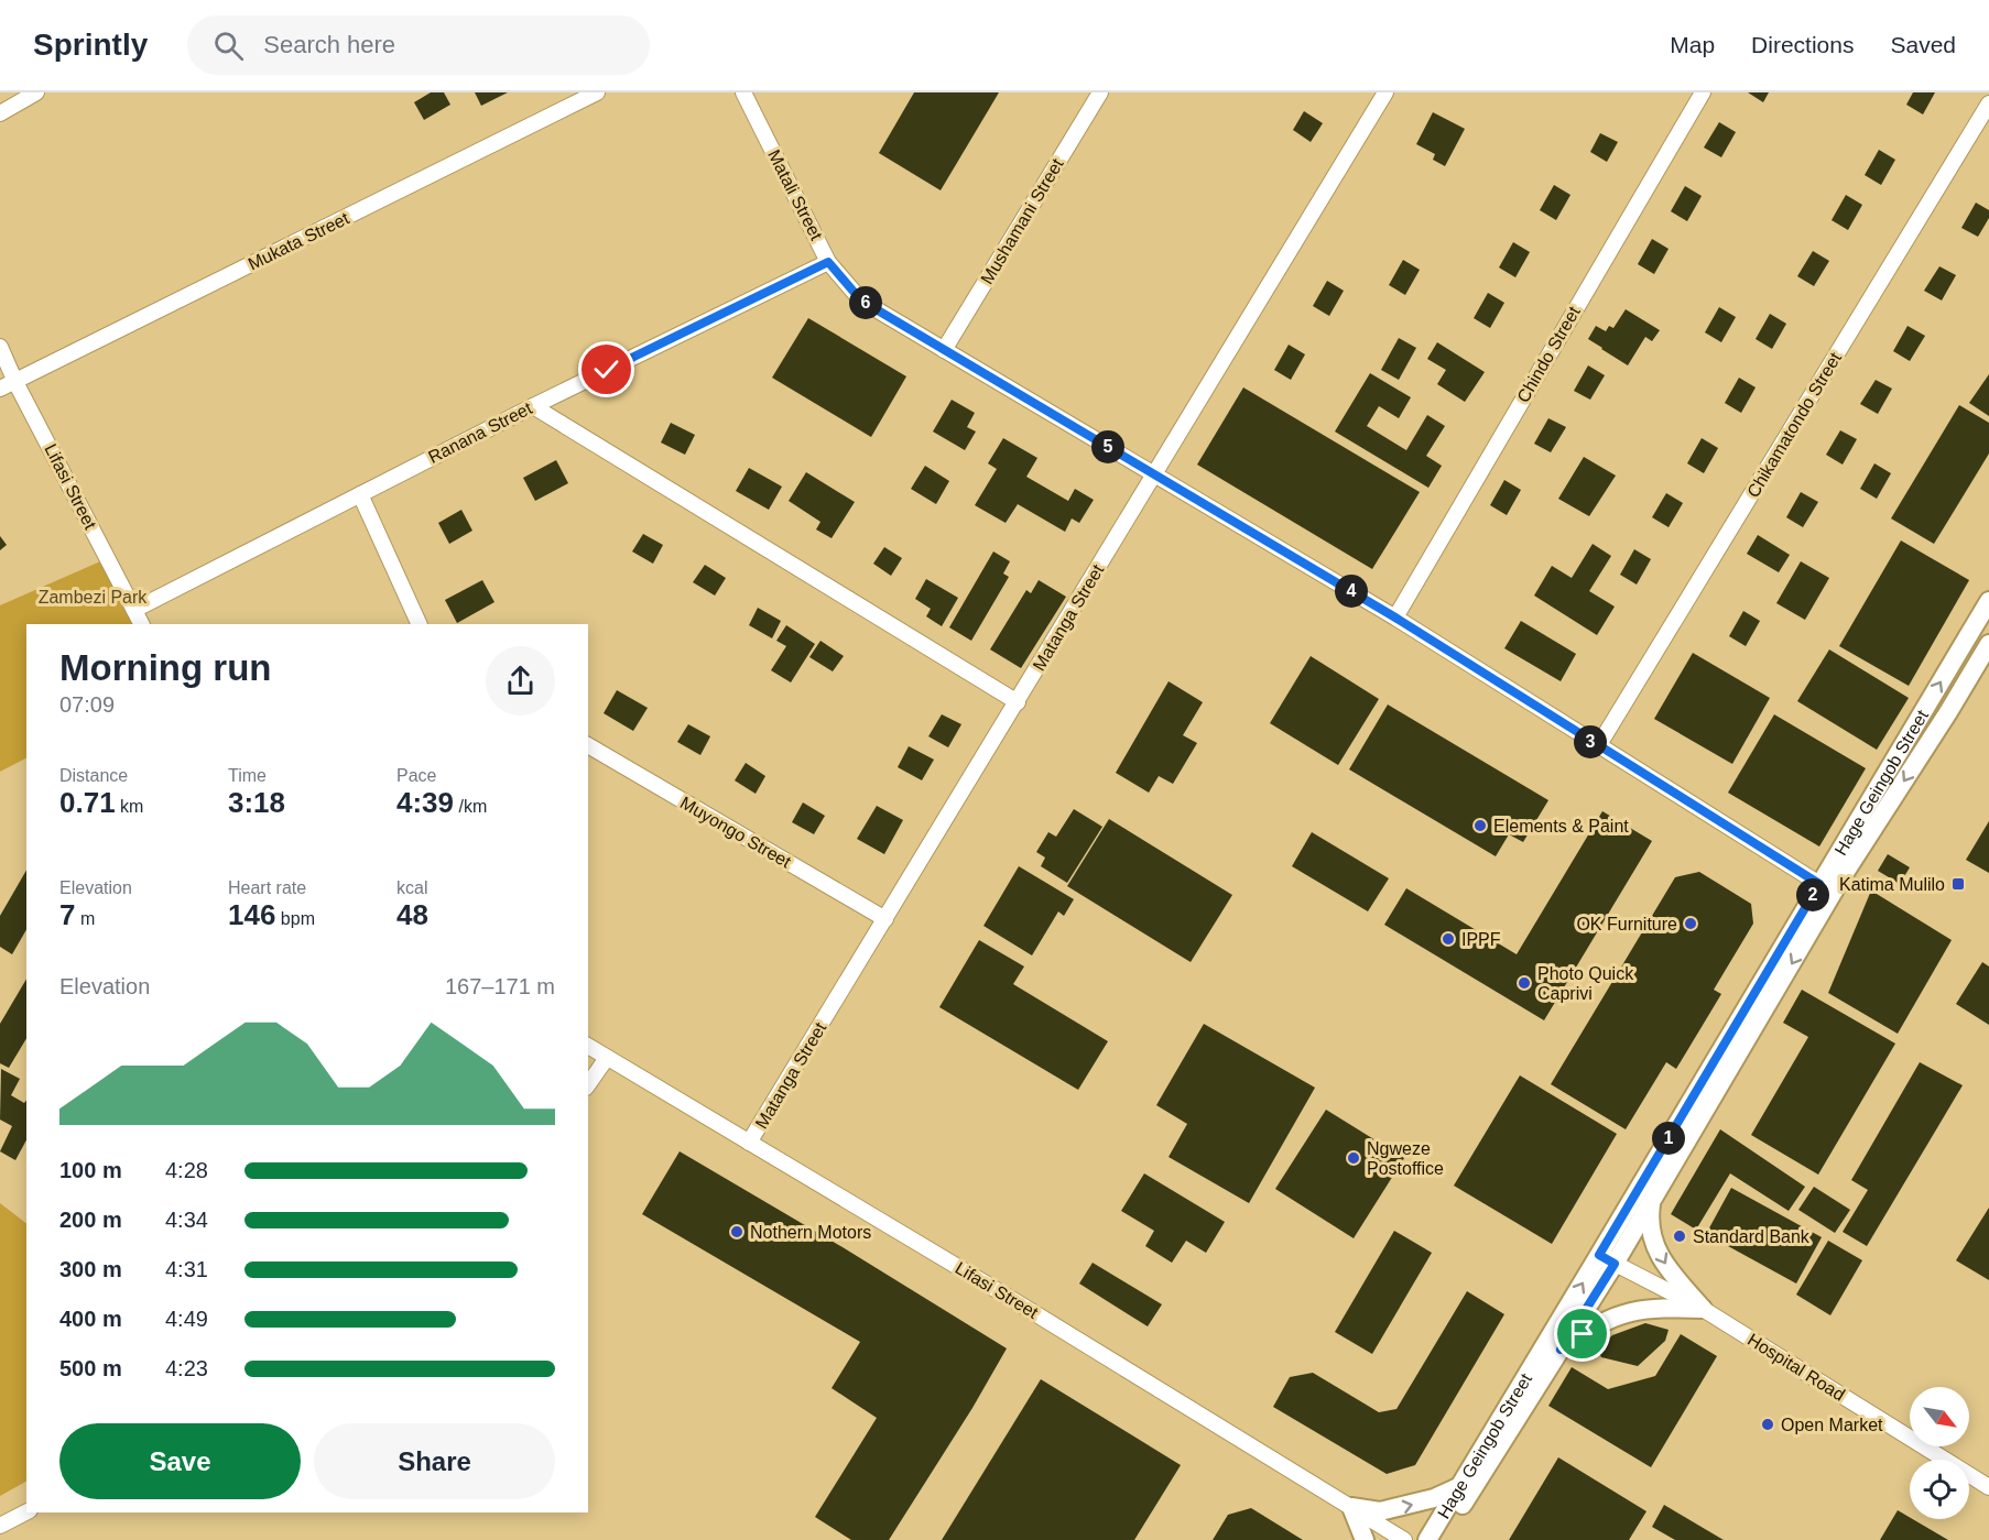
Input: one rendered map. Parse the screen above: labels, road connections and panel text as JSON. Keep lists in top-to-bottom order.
{
  "streets": {
    "street": [
      "Matali Street",
      "Mushamani Street",
      "Mukata Street",
      "Chindo Street",
      "Chikamatondo Street",
      "Ranana Street",
      "Lifasi Street",
      "Matanga Street",
      "Hage Geingob Street",
      "Muyongo Street",
      "Hospital Road"
    ]
  },
  "crossings": [
    ["Matali Street", "Mushamani Street"],
    ["Matali Street", "Chindo Street"],
    ["Matali Street", "Chikamatondo Street"],
    ["Matali Street", "Ranana Street"],
    ["Matali Street", "Matanga Street"],
    ["Matali Street", "Hage Geingob Street"],
    ["Mukata Street", "Lifasi Street"],
    ["Ranana Street", "Lifasi Street"],
    ["Lifasi Street", "Matanga Street"],
    ["Matanga Street", "Muyongo Street"],
    ["Hage Geingob Street", "Hospital Road"]
  ],
  "parks": ["Zambezi Park"],
  "places": {
    "other": [
      "Elements & Paint",
      "OK Furniture",
      "IPPF",
      "Photo Quick Caprivi",
      "Ngweze Postoffice",
      "Nothern Motors",
      "Standard Bank",
      "Open Market"
    ],
    "transit": ["Katima Mulilo"]
  },
  "north": "bottom right",
  "page": {
    "header": "Sprintly",
    "search": "Search here",
    "nav": ["Map", "Directions", "Saved"],
    "pins": [
      "6",
      "5",
      "4",
      "3",
      "2",
      "1"
    ],
    "heading": ["Morning run", "07:09"],
    "stats": [
      ["Distance", "0.71 km"],
      ["Time", "3:18"],
      ["Pace", "4:39 /km"],
      ["Elevation", "7 m"],
      ["Heart rate", "146 bpm"],
      ["kcal", "48"]
    ],
    "chart": ["Elevation", "167–171 m"],
    "list": [
      {
        "name": "100 m",
        "note": "4:28"
      },
      {
        "name": "200 m",
        "note": "4:34"
      },
      {
        "name": "300 m",
        "note": "4:31"
      },
      {
        "name": "400 m",
        "note": "4:49"
      },
      {
        "name": "500 m",
        "note": "4:23"
      }
    ],
    "buttons": ["Save", "Share"]
  }
}
